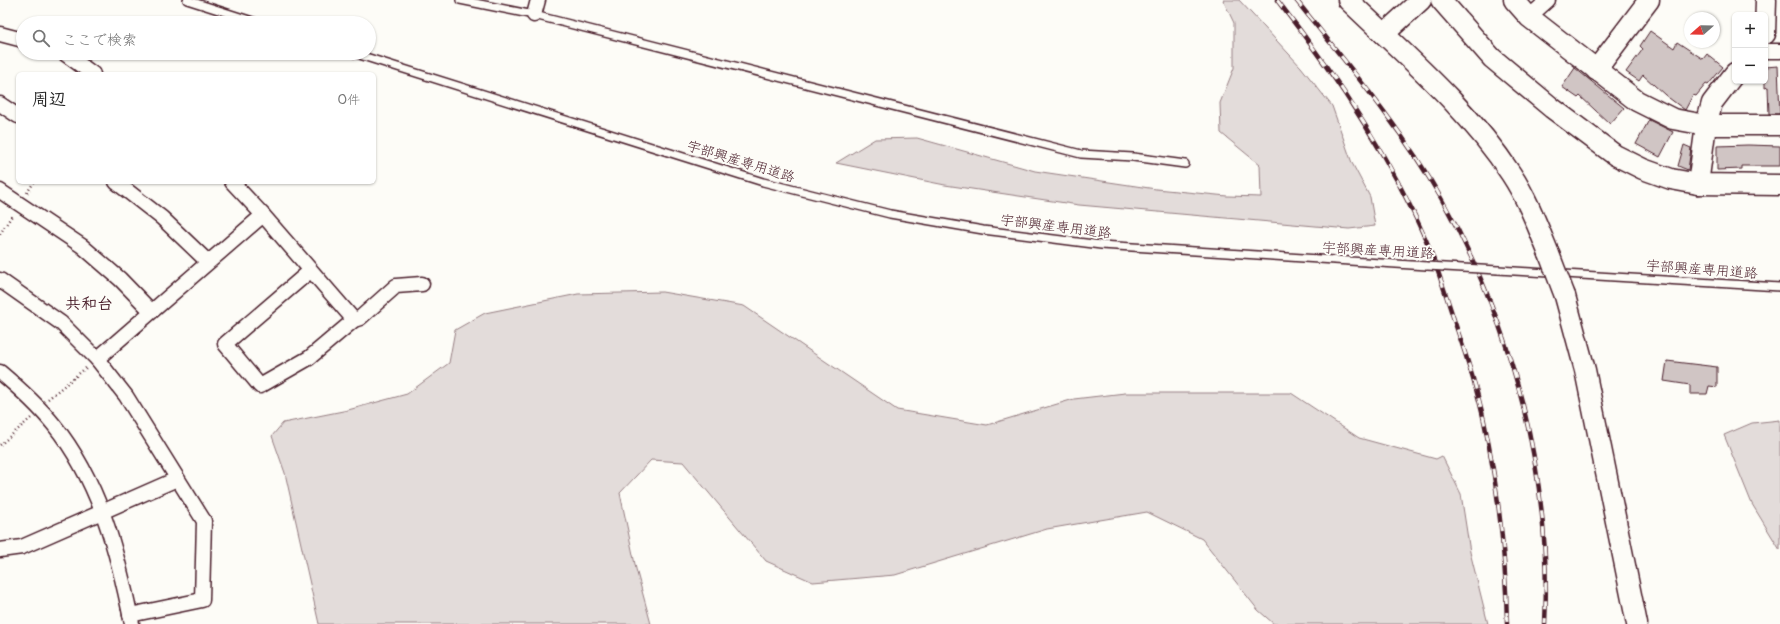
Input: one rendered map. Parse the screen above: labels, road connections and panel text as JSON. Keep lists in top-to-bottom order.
{
  "streets": {
    "lane": ["宇部興産専用道路"]
  },
  "districts": ["共和台"],
  "north": "left",
  "page": {
    "map_buttons": ["+", "−"],
    "search": "ここで検索",
    "heading": ["周辺", "0件"]
  }
}
